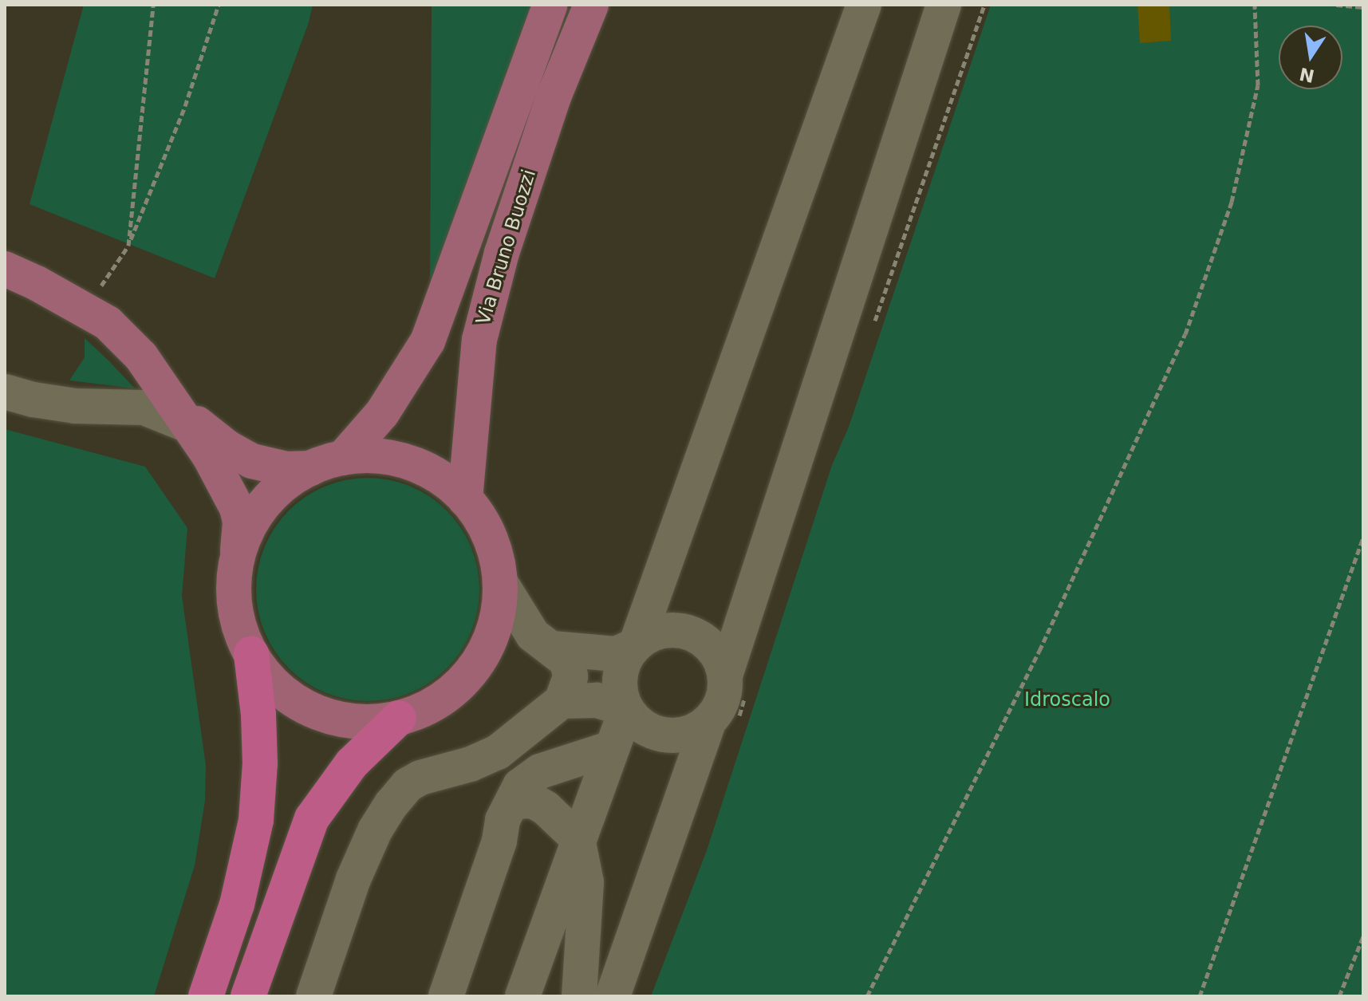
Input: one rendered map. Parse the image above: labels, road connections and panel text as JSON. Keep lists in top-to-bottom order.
{
  "streets": {
    "main road": ["Via Bruno Buozzi"]
  },
  "parks": ["Idroscalo"],
  "north": "bottom"
}
